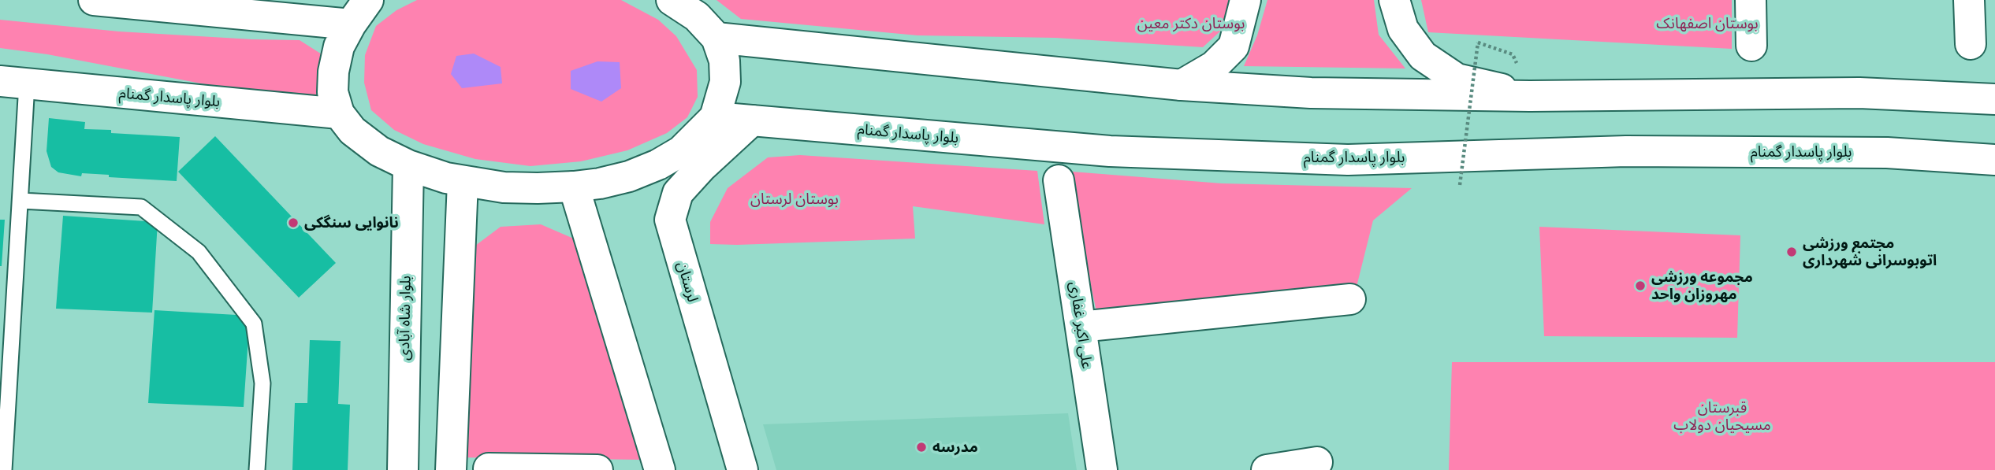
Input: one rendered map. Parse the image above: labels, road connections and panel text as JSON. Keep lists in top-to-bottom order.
{
  "streets": {
    "main road": [
      "بلوار پاسدار گمنام",
      "لرستان",
      "بلوار شاه آبادی",
      "علی اکبر غفاری"
    ]
  },
  "crossings": [
    ["بلوار پاسدار گمنام", "لرستان"]
  ],
  "parks": [
    "بوستان دکتر معین",
    "بوستان اصفهانک",
    "بوستان لرستان",
    "قبرستان مسیحیان دولاب"
  ],
  "places": [
    "نانوایی سنگکی",
    "مجتمع ورزشی اتوبوسرانی شهرداری",
    "مجموعه ورزشی مهروزان واحد",
    "مدرسه"
  ]
}
